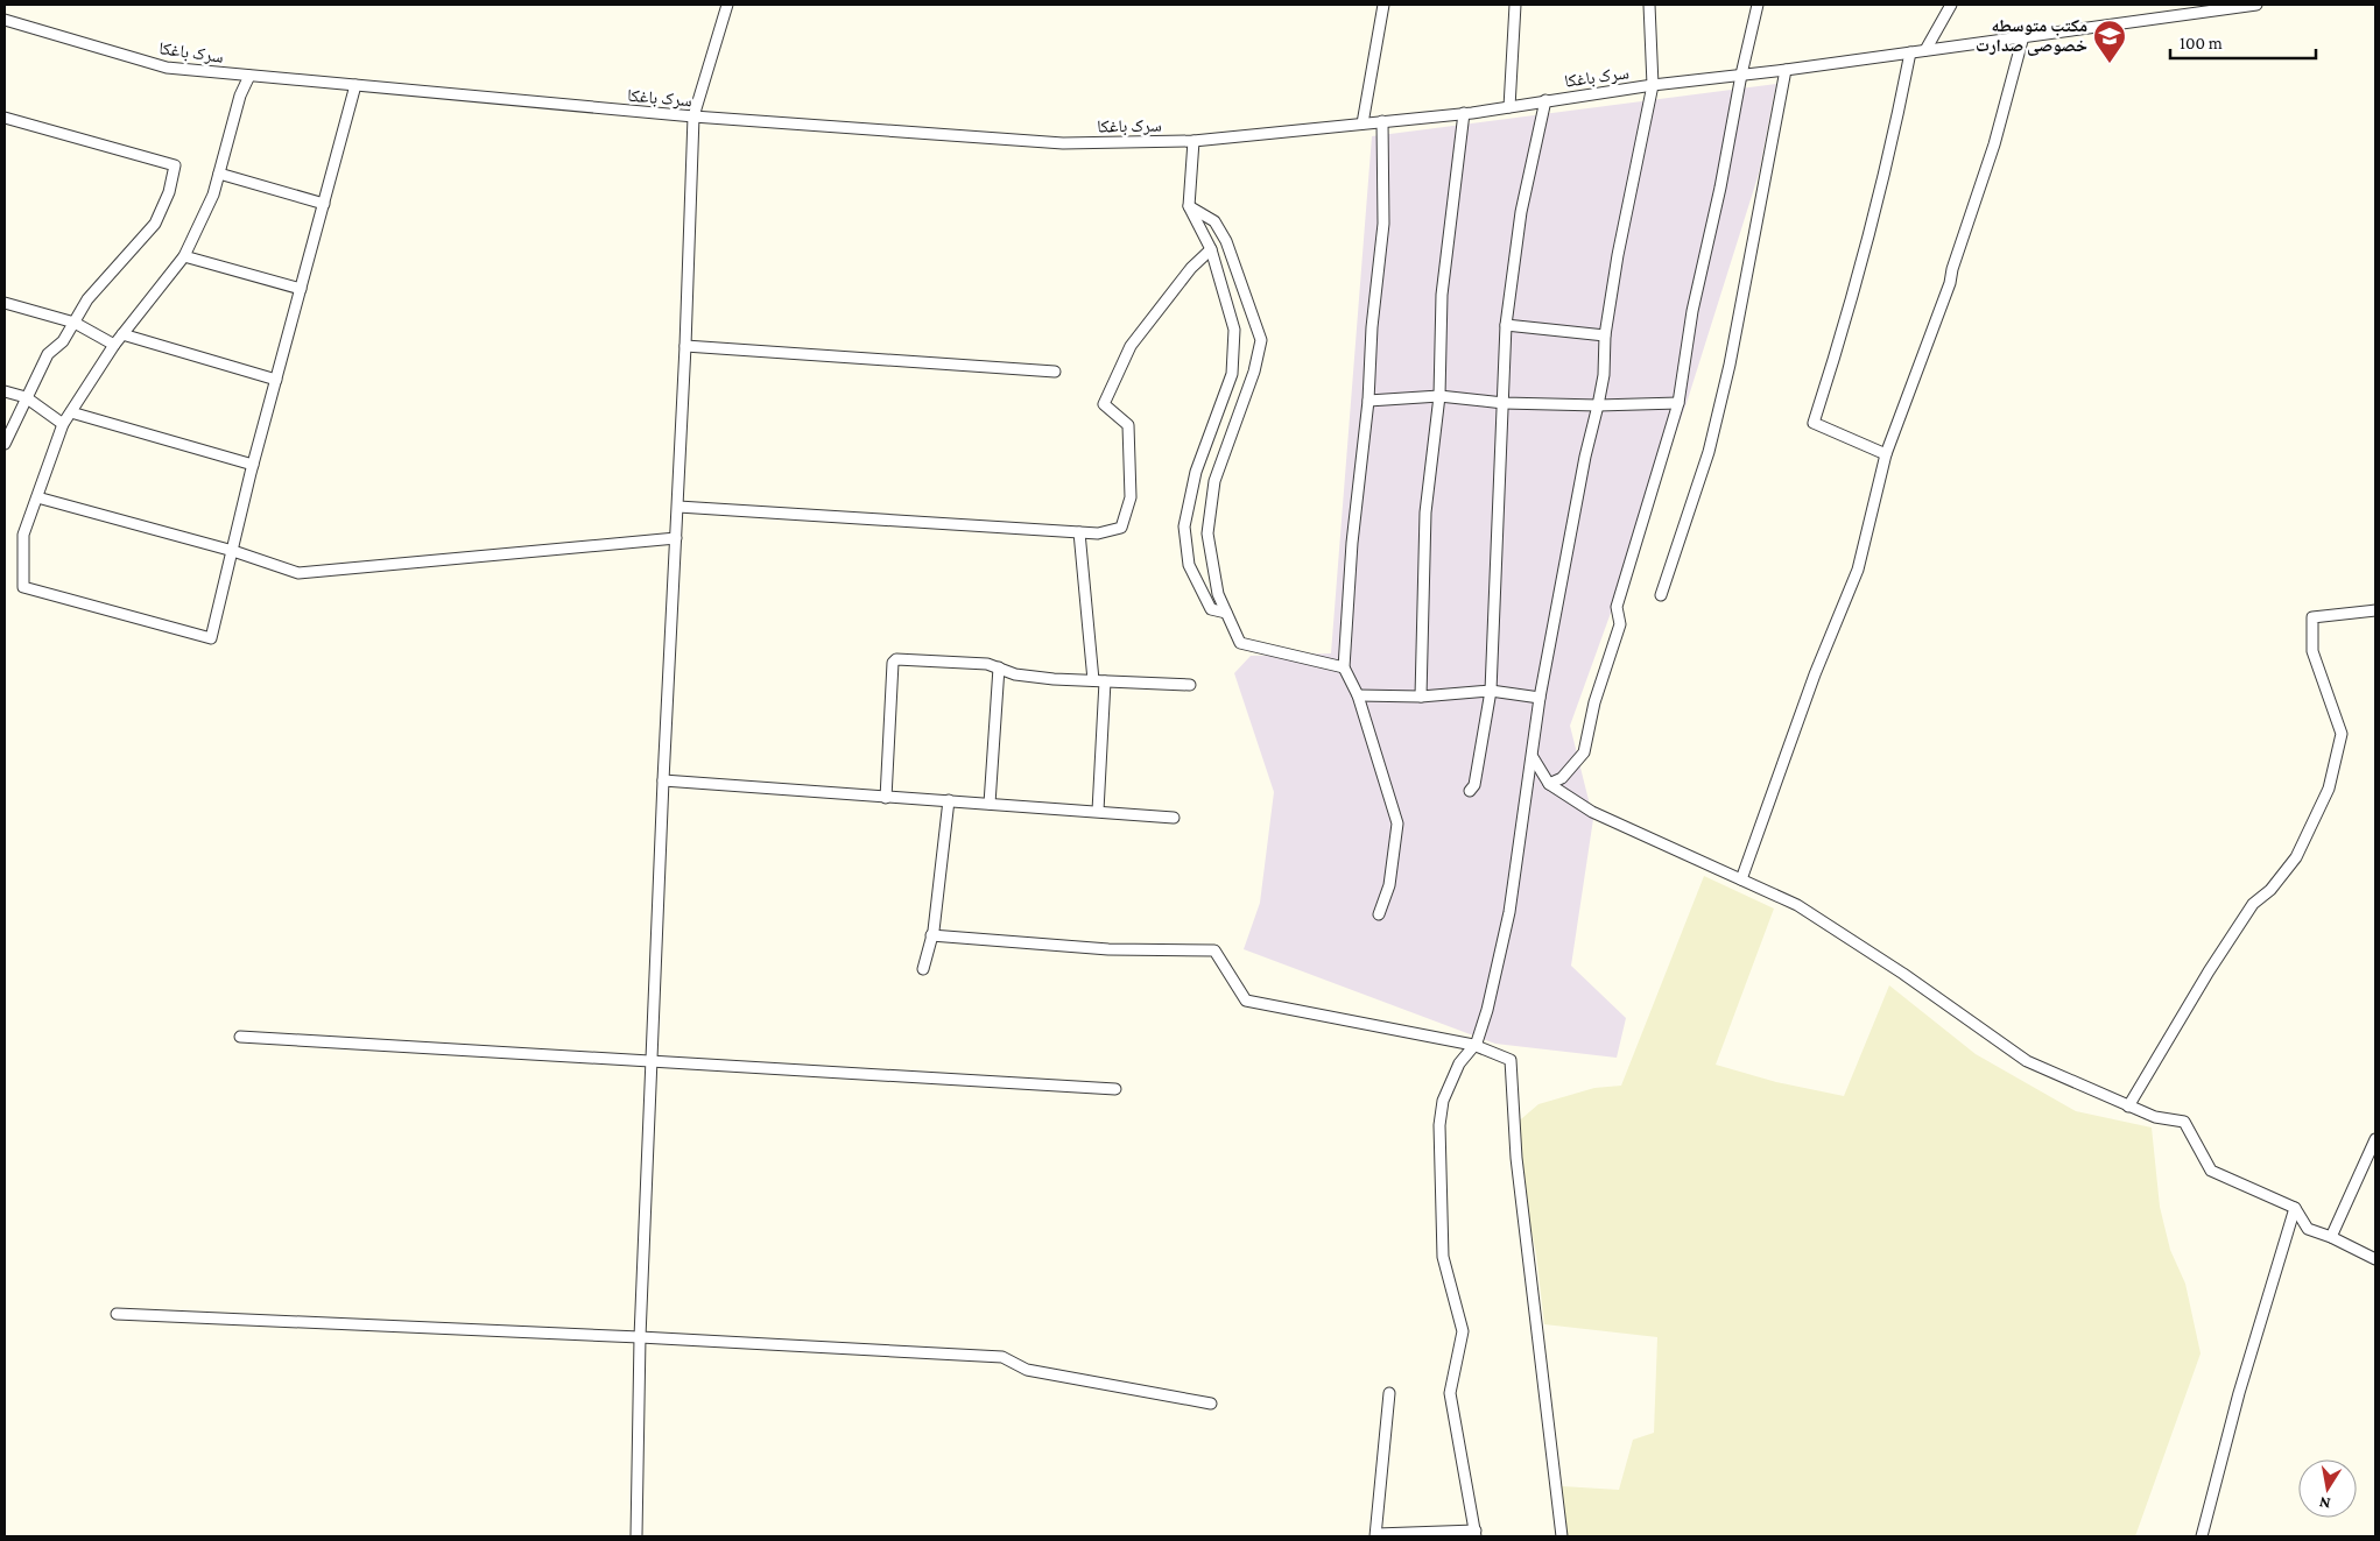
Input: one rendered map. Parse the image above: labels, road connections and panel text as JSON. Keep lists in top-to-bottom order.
{
  "streets": {
    "street": ["سرک باغکا"]
  },
  "places": {
    "school or university": ["مکتب متوسطه خصوصی صدارت"]
  },
  "scale_bar": "100 m",
  "north": "bottom"
}
